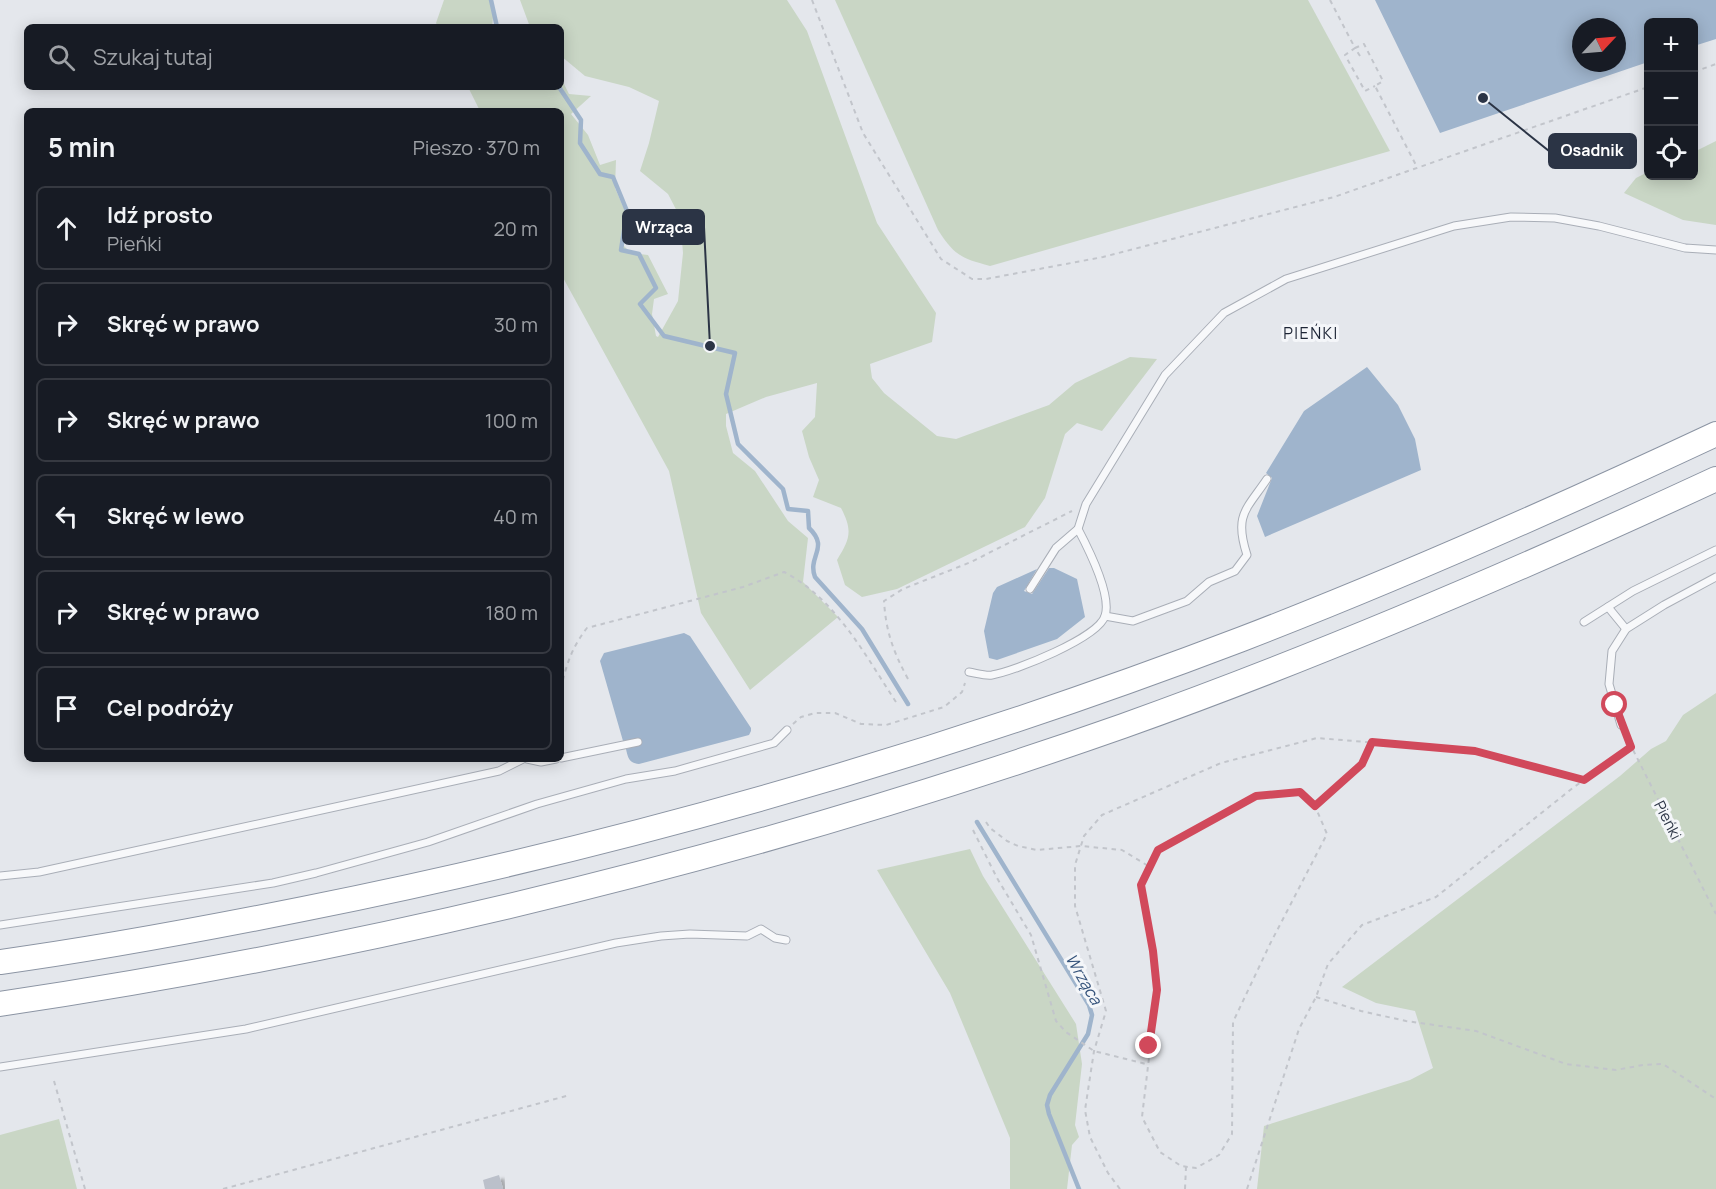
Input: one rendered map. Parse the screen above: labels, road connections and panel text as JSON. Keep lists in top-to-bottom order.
{
  "streets": {
    "path": ["Pieńki"]
  },
  "districts": ["PIEŃKI"],
  "water": ["Wrząca"],
  "places": ["Osadnik", "Wrząca"],
  "north": "top right",
  "page": {
    "map_buttons": ["+", "−"],
    "search": "Szukaj tutaj",
    "heading": ["5 min", "Pieszo · 370 m"],
    "list": [
      ["Idź prosto", "Pieńki", "20 m"],
      ["Skręć w prawo", "30 m"],
      ["Skręć w prawo", "100 m"],
      ["Skręć w lewo", "40 m"],
      ["Skręć w prawo", "180 m"],
      "Cel podróży"
    ]
  }
}
